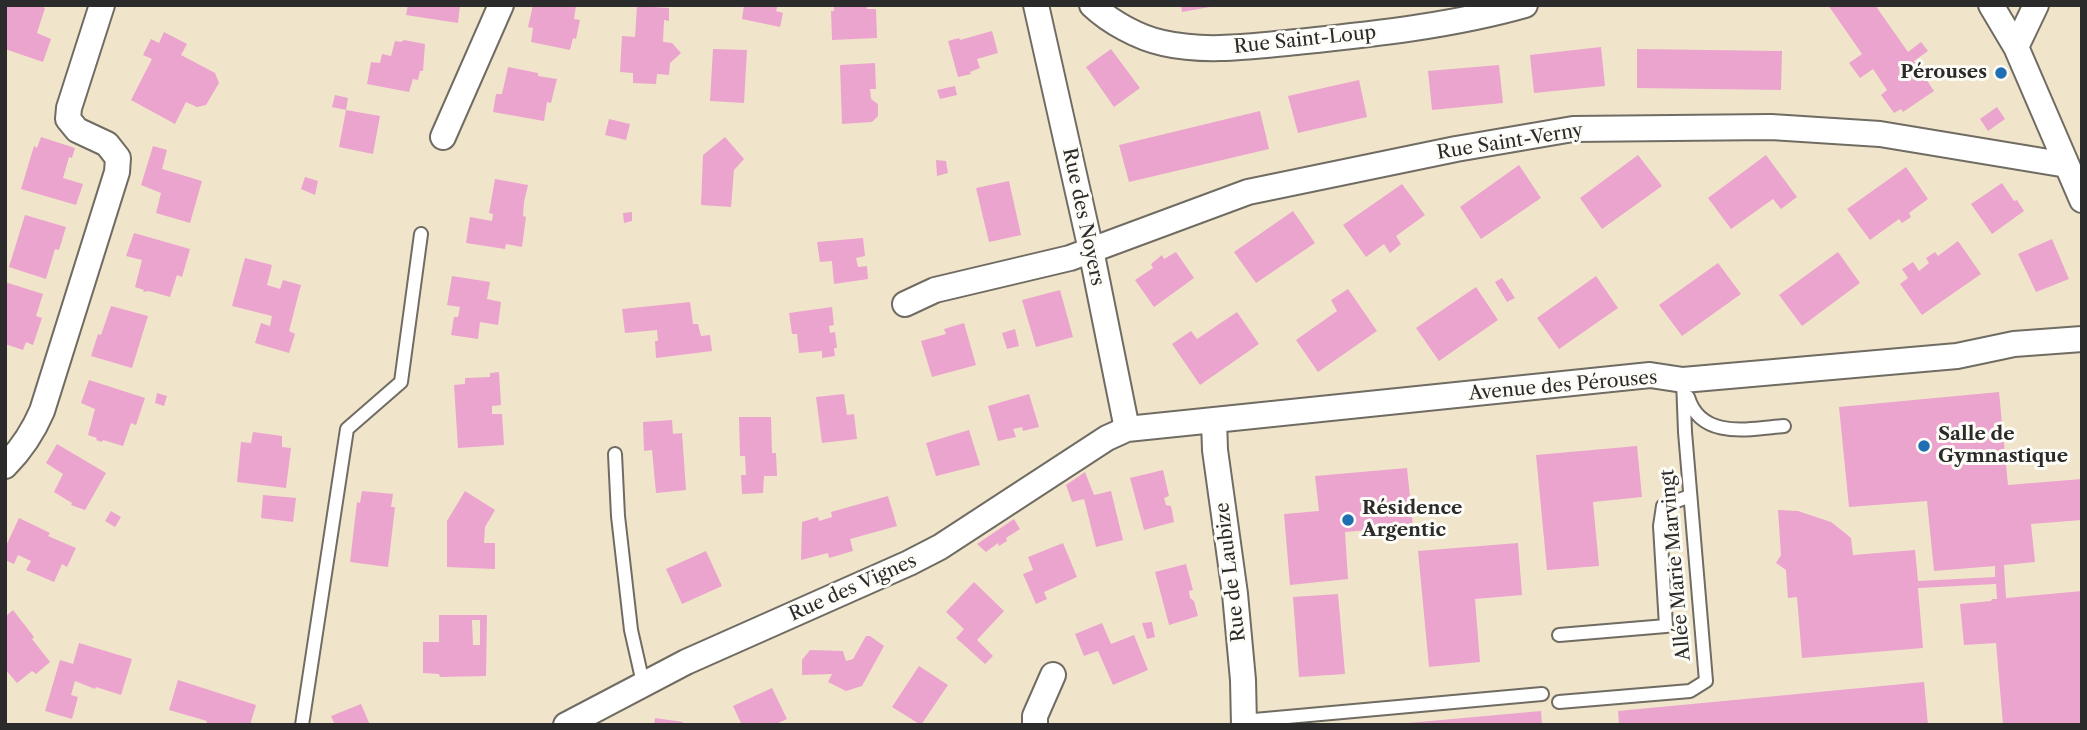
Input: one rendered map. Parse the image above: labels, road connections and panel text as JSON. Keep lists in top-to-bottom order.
{
  "streets": {
    "street": [
      "Rue Saint-Loup",
      "Rue Saint-Verny",
      "Rue des Noyers",
      "Avenue des Pérouses",
      "Rue de Laubize",
      "Rue des Vignes"
    ],
    "lane": ["Allée Marie Marvingt"]
  },
  "crossings": [
    ["Rue Saint-Verny", "Rue des Noyers"],
    ["Rue des Noyers", "Avenue des Pérouses"],
    ["Rue des Noyers", "Rue des Vignes"],
    ["Avenue des Pérouses", "Allée Marie Marvingt"],
    ["Avenue des Pérouses", "Rue de Laubize"],
    ["Avenue des Pérouses", "Rue des Vignes"]
  ],
  "places": ["Pérouses", "Salle de Gymnastique", "Résidence Argentic"]
}
